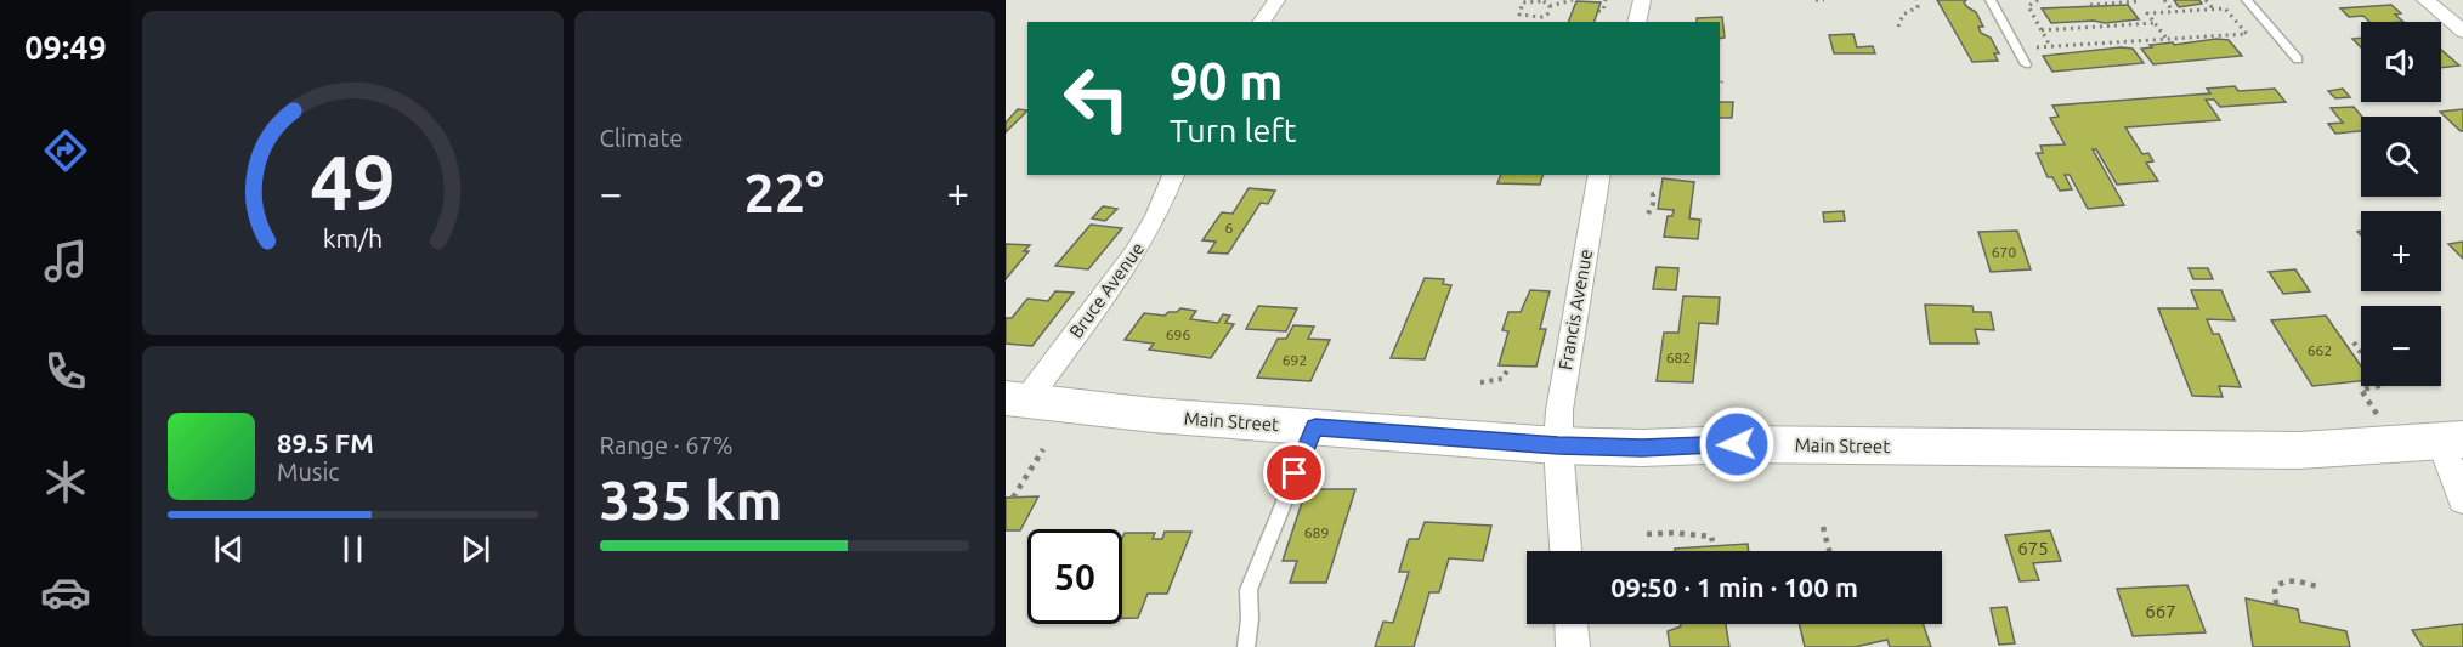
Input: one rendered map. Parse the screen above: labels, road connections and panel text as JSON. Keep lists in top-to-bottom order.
{
  "streets": {
    "main road": ["Main Street"],
    "street": ["Bruce Avenue", "Francis Avenue"]
  },
  "crossings": [
    ["Bruce Avenue", "Main Street"],
    ["Francis Avenue", "Main Street"]
  ],
  "house_numbers": [
    "6",
    "670",
    "696",
    "662",
    "682",
    "692",
    "689",
    "675",
    "667"
  ],
  "page": {
    "tabs": "09:49",
    "tile": [
      "Climate",
      ["Range · 67%", "335 km"]
    ],
    "map_buttons": ["+", "−"],
    "turn": ["90 m", "Turn left"],
    "heat": ["−", "22°", "+"],
    "song": ["89.5 FM", "Music"],
    "limit": "50",
    "trip": "09:50 · 1 min · 100 m",
    "gauge": ["49", "km/h"]
  }
}
